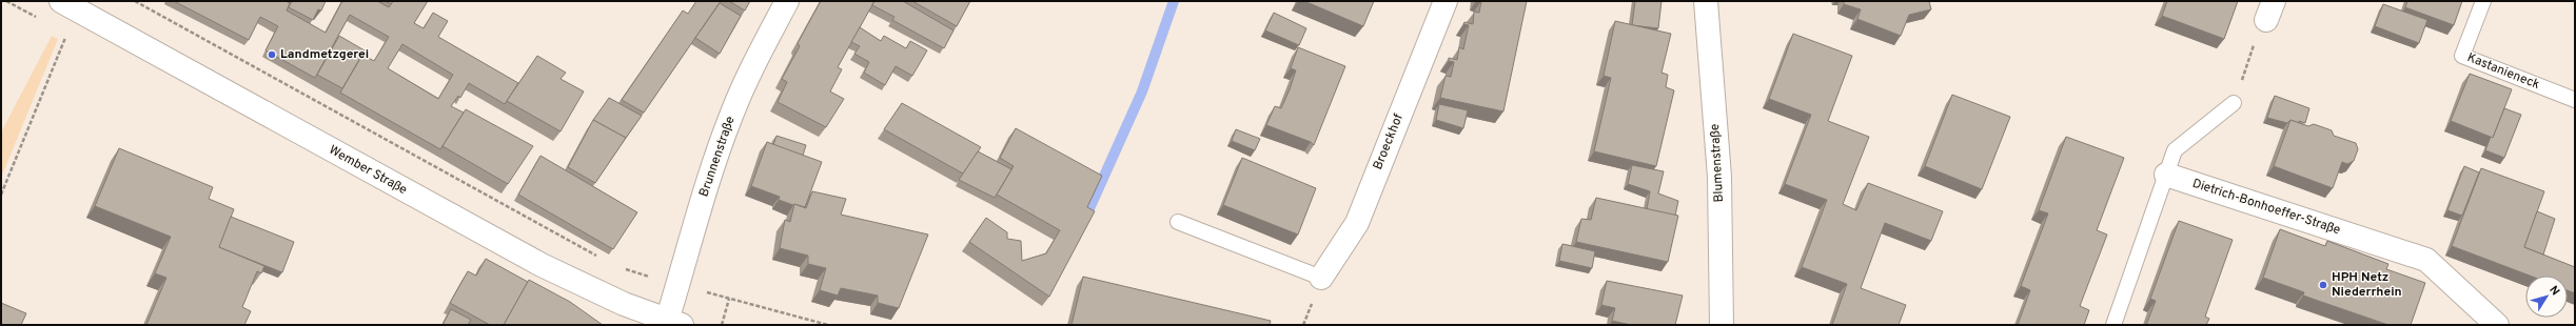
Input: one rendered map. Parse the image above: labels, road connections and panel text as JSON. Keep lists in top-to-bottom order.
{
  "streets": {
    "street": [
      "Broeckhof",
      "Brunnenstraße",
      "Blumenstraße",
      "Wember Straße",
      "Dietrich-Bonhoeffer-Straße"
    ],
    "lane": ["Kastanieneck"]
  },
  "crossings": [
    ["Brunnenstraße", "Wember Straße"]
  ],
  "places": ["Landmetzgerei", "HPH Netz Niederrhein"],
  "north": "top right"
}
